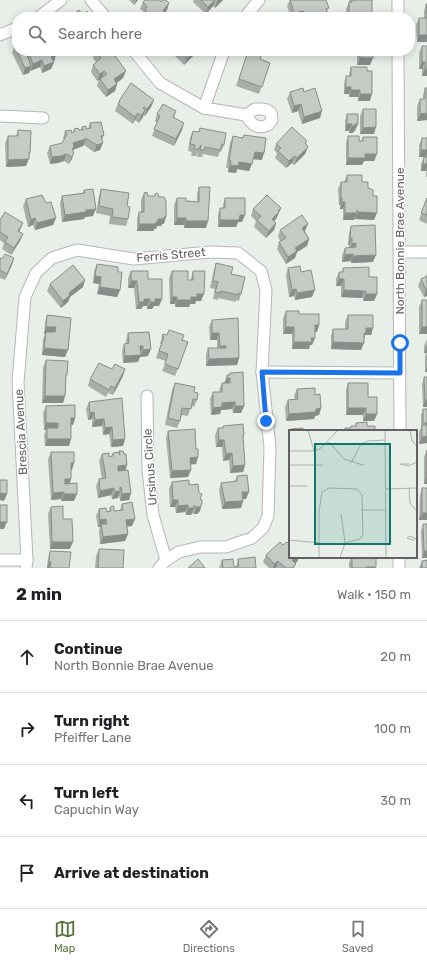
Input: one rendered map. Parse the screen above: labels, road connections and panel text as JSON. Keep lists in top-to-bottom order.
{
  "streets": {
    "street": [
      "North Bonnie Brae Avenue",
      "Ferris Street",
      "Brescia Avenue",
      "Ursinus Circle"
    ]
  },
  "crossings": [
    ["Ferris Street", "Brescia Avenue"]
  ],
  "page": {
    "search": "Search here",
    "heading": ["2 min", "Walk · 150 m"],
    "list": [
      ["Continue", "North Bonnie Brae Avenue", "20 m"],
      ["Turn right", "Pfeiffer Lane", "100 m"],
      ["Turn left", "Capuchin Way", "30 m"],
      "Arrive at destination"
    ],
    "nav": ["Map", "Directions", "Saved"]
  }
}
